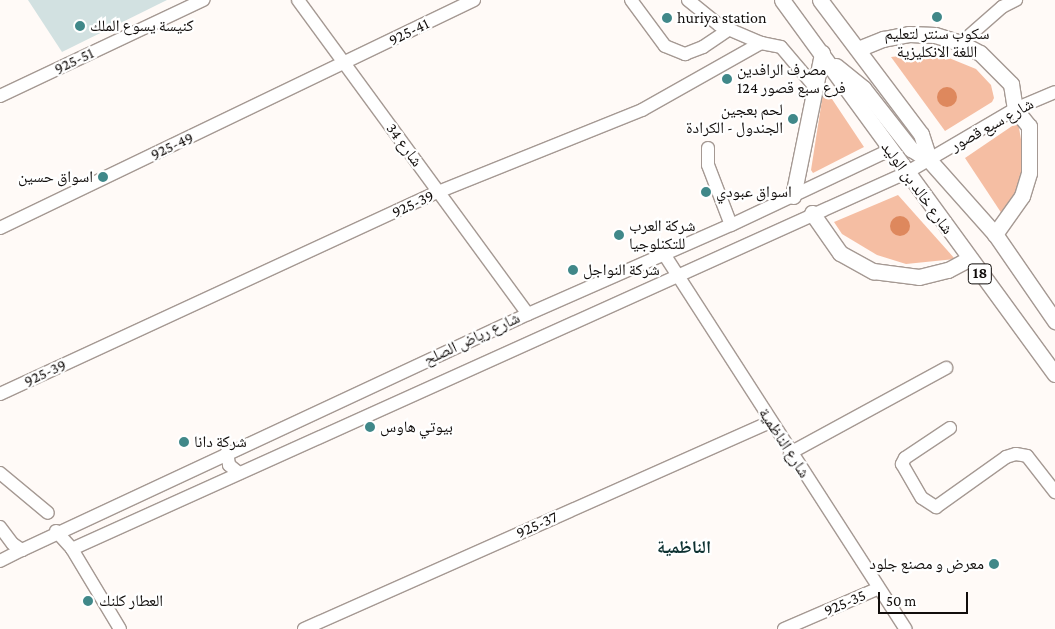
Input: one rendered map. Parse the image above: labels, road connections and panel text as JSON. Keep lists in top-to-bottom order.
{
  "streets": {
    "main road": ["شارع خالد بن الوليد", "18"],
    "street": [
      "925-41",
      "925-51",
      "شارع سبع قصور",
      "شارع 34",
      "925-49",
      "925-39",
      "شارع رياض الصلح",
      "شارع الناظمية",
      "925-37",
      "925-35"
    ]
  },
  "crossings": [
    ["925-41", "شارع 34"],
    ["925-41", "925-49"],
    ["شارع سبع قصور", "شارع خالد بن الوليد"],
    ["شارع سبع قصور", "شارع رياض الصلح"],
    ["شارع 34", "925-49"],
    ["شارع 34", "925-39"],
    ["شارع 34", "شارع رياض الصلح"],
    ["شارع خالد بن الوليد", "شارع رياض الصلح"],
    ["شارع رياض الصلح", "شارع الناظمية"],
    ["شارع الناظمية", "925-37"],
    ["شارع الناظمية", "925-35"]
  ],
  "districts": ["الناظمية"],
  "places": [
    "سكوب سنتر لتعليم اللغة الانكليزية",
    "huriya station",
    "كنيسة يسوع الملك",
    "مصرف الرافدين فرع سبع قصور 124",
    "لحم بعجين الجندول - الكرادة",
    "اسواق حسين",
    "اسواق عبودي",
    "شركة العرب للتكنلوجيا",
    "شركة النواجل",
    "بيوتي هاوس",
    "شركة دانا",
    "معرض و مصنع جلود",
    "العطار كلنك"
  ],
  "scale_bar": "50 m"
}
